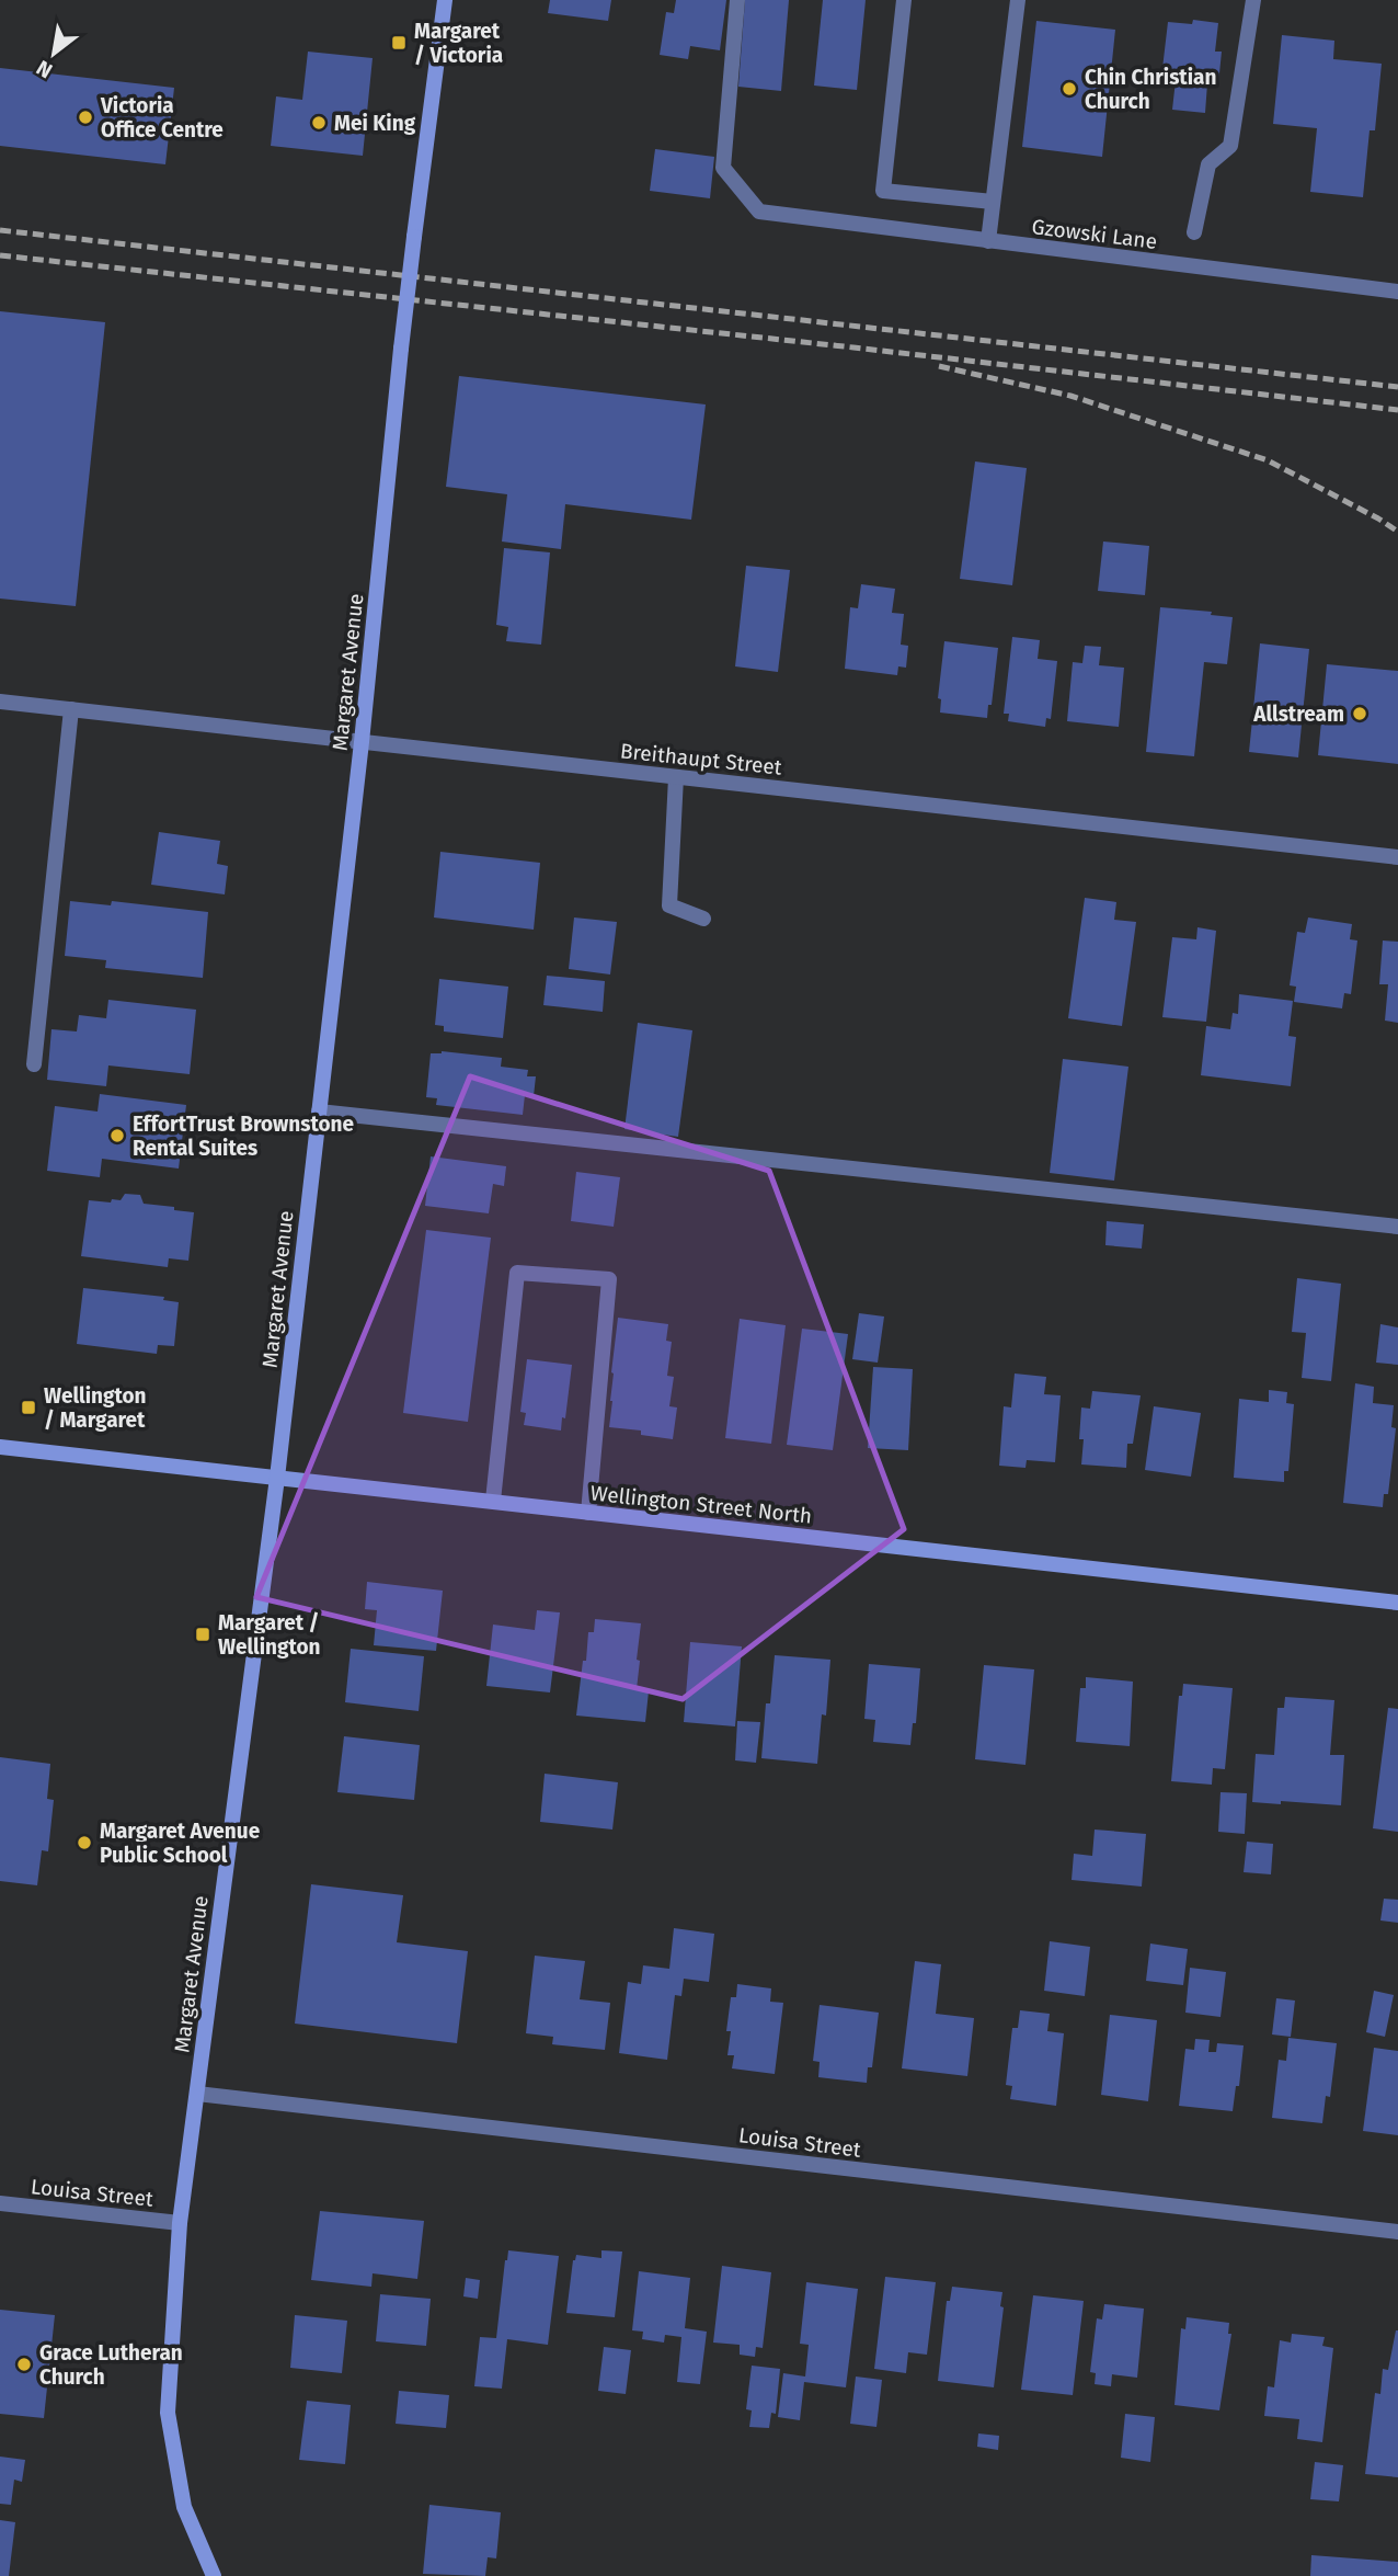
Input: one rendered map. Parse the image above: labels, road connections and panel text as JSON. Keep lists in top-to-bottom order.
{
  "streets": {
    "street": [
      "Gzowski Lane",
      "Margaret Avenue",
      "Breithaupt Street",
      "Wellington Street North",
      "Louisa Street"
    ]
  },
  "crossings": [
    ["Margaret Avenue", "Breithaupt Street"],
    ["Margaret Avenue", "Wellington Street North"],
    ["Margaret Avenue", "Louisa Street"]
  ],
  "places": {
    "transit": ["Margaret / Victoria", "Wellington / Margaret", "Margaret / Wellington"],
    "other": [
      "Chin Christian Church",
      "Victoria Office Centre",
      "Mei King",
      "Allstream",
      "EffortTrust Brownstone Rental Suites",
      "Margaret Avenue Public School",
      "Grace Lutheran Church"
    ]
  },
  "north": "bottom left"
}
